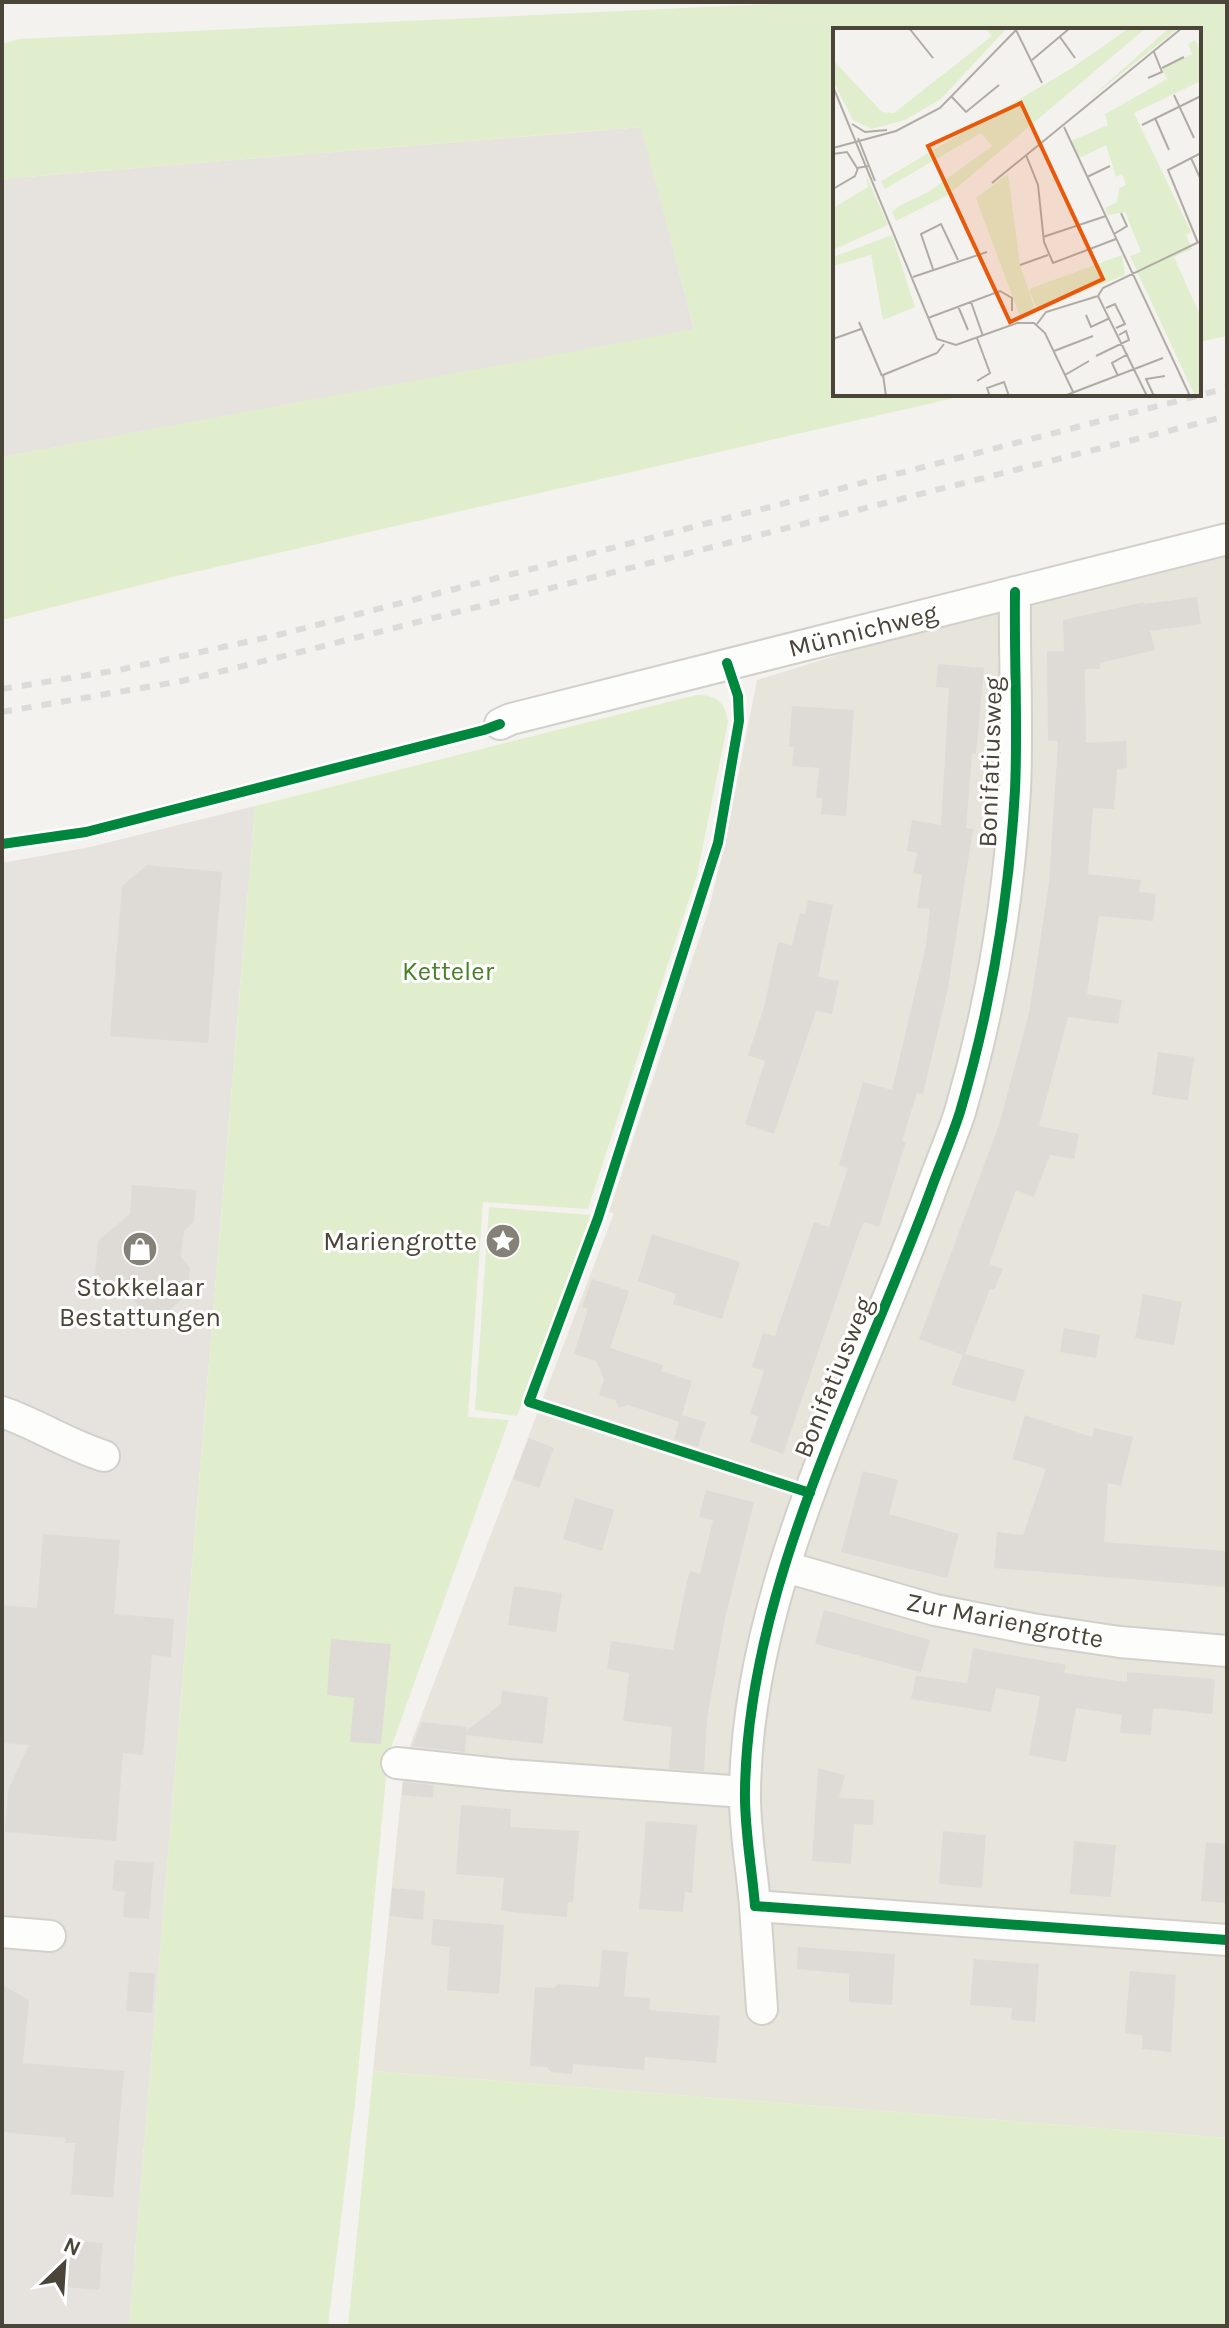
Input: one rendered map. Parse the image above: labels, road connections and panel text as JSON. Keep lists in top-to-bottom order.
{
  "streets": {
    "street": ["Münnichweg", "Bonifatiusweg", "Zur Mariengrotte"]
  },
  "crossings": [
    ["Münnichweg", "Bonifatiusweg"],
    ["Bonifatiusweg", "Zur Mariengrotte"]
  ],
  "parks": ["Ketteler"],
  "places": {
    "place": ["Mariengrotte"],
    "shop": ["Stokkelaar Bestattungen"]
  },
  "north": "top right"
}
